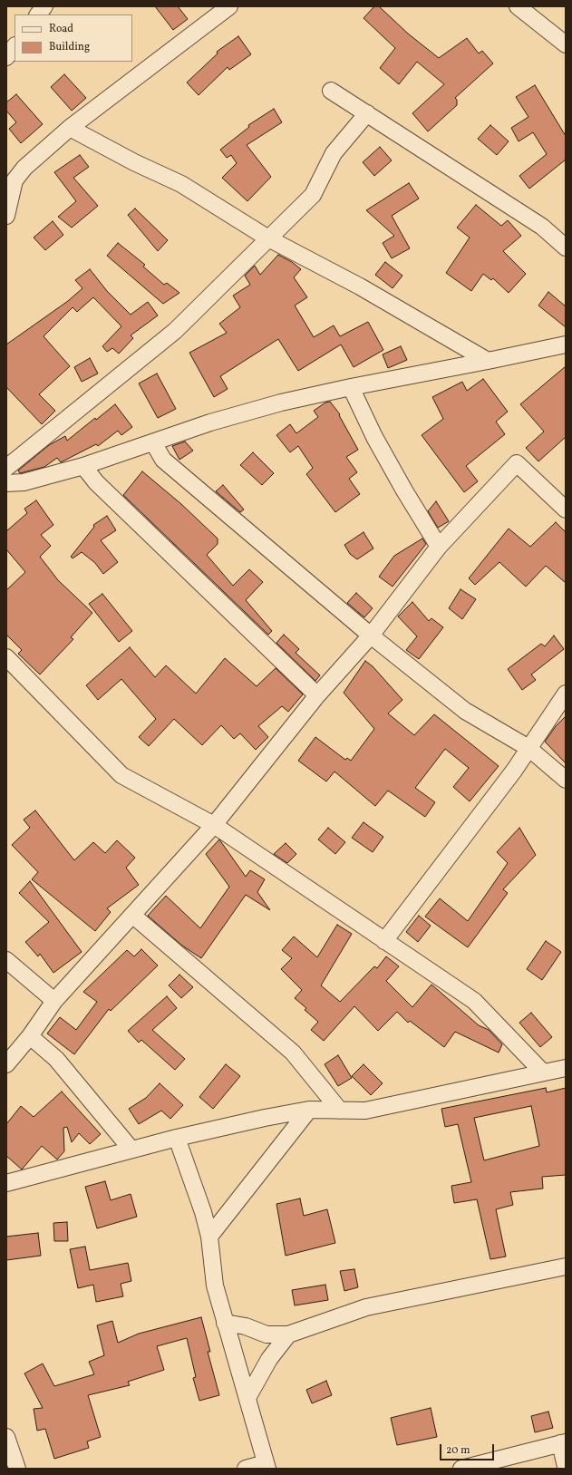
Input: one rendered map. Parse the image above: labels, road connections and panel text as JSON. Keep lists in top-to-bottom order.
{
  "legend": ["Road", "Building"],
  "scale_bar": "20 m"
}
